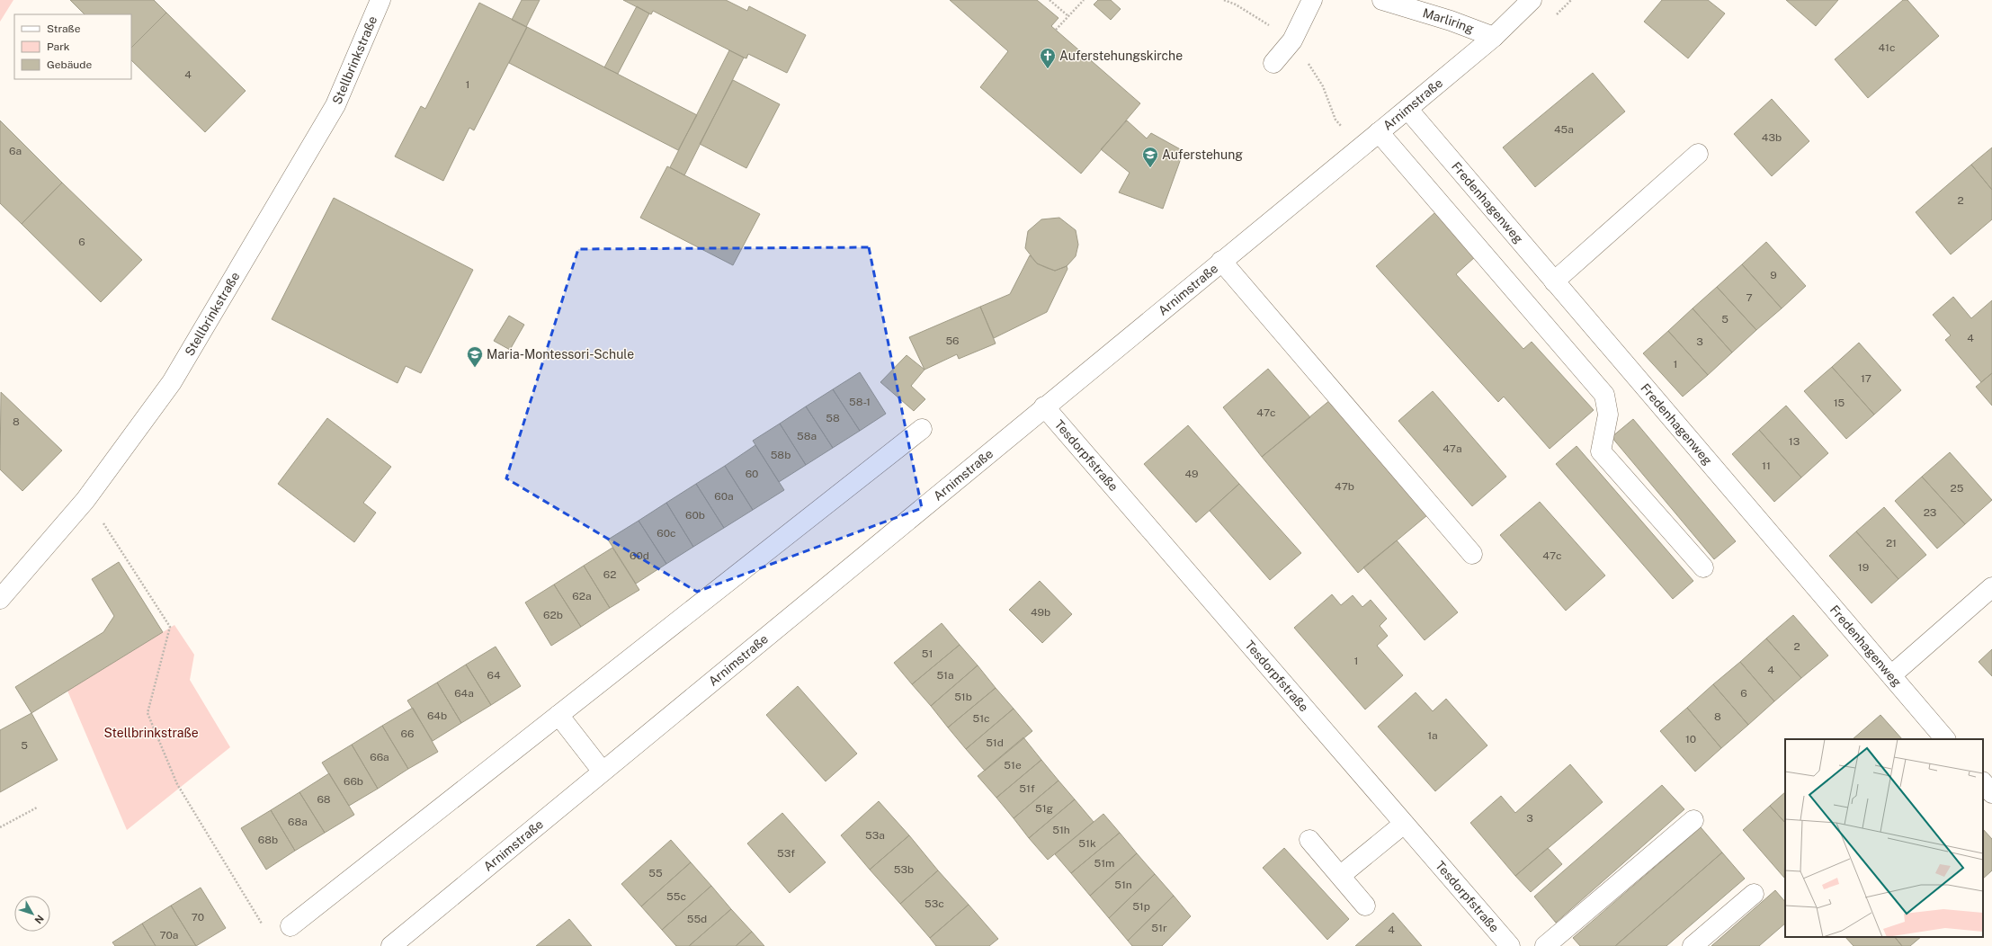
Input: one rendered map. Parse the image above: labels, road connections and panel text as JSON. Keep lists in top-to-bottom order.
{
  "streets": {
    "street": [
      "Marliring",
      "Stellbrinkstraße",
      "Arnimstraße",
      "Fredenhagenweg",
      "Tesdorpfstraße"
    ]
  },
  "crossings": [
    ["Marliring", "Arnimstraße"],
    ["Arnimstraße", "Fredenhagenweg"],
    ["Arnimstraße", "Tesdorpfstraße"]
  ],
  "parks": ["Stellbrinkstraße"],
  "places": {
    "church": ["Auferstehungskirche"],
    "school or university": ["Auferstehung", "Maria-Montessori-Schule"]
  },
  "house_numbers": [
    "41c",
    "4",
    "1",
    "45a",
    "43b",
    "6a",
    "2",
    "6",
    "9",
    "7",
    "5",
    "4",
    "56",
    "3",
    "1",
    "17",
    "58-1",
    "15",
    "47c",
    "58",
    "8",
    "58a",
    "13",
    "47a",
    "58b",
    "11",
    "60",
    "49",
    "47b",
    "25",
    "60a",
    "23",
    "60b",
    "60c",
    "21",
    "60d",
    "47c",
    "19",
    "62",
    "62a",
    "49b",
    "62b",
    "2",
    "51",
    "1",
    "4",
    "64",
    "51a",
    "64a",
    "6",
    "51b",
    "64b",
    "8",
    "51c",
    "66",
    "1a",
    "10",
    "51d",
    "5",
    "66a",
    "51e",
    "66b",
    "51f",
    "68",
    "51g",
    "3",
    "68a",
    "51h",
    "53a",
    "68b",
    "51k",
    "53f",
    "51m",
    "53b",
    "55",
    "51n",
    "55c",
    "53c",
    "51p",
    "70",
    "55d",
    "51r",
    "4",
    "70a"
  ],
  "legend": ["Straße", "Park", "Gebäude"],
  "north": "bottom right"
}
